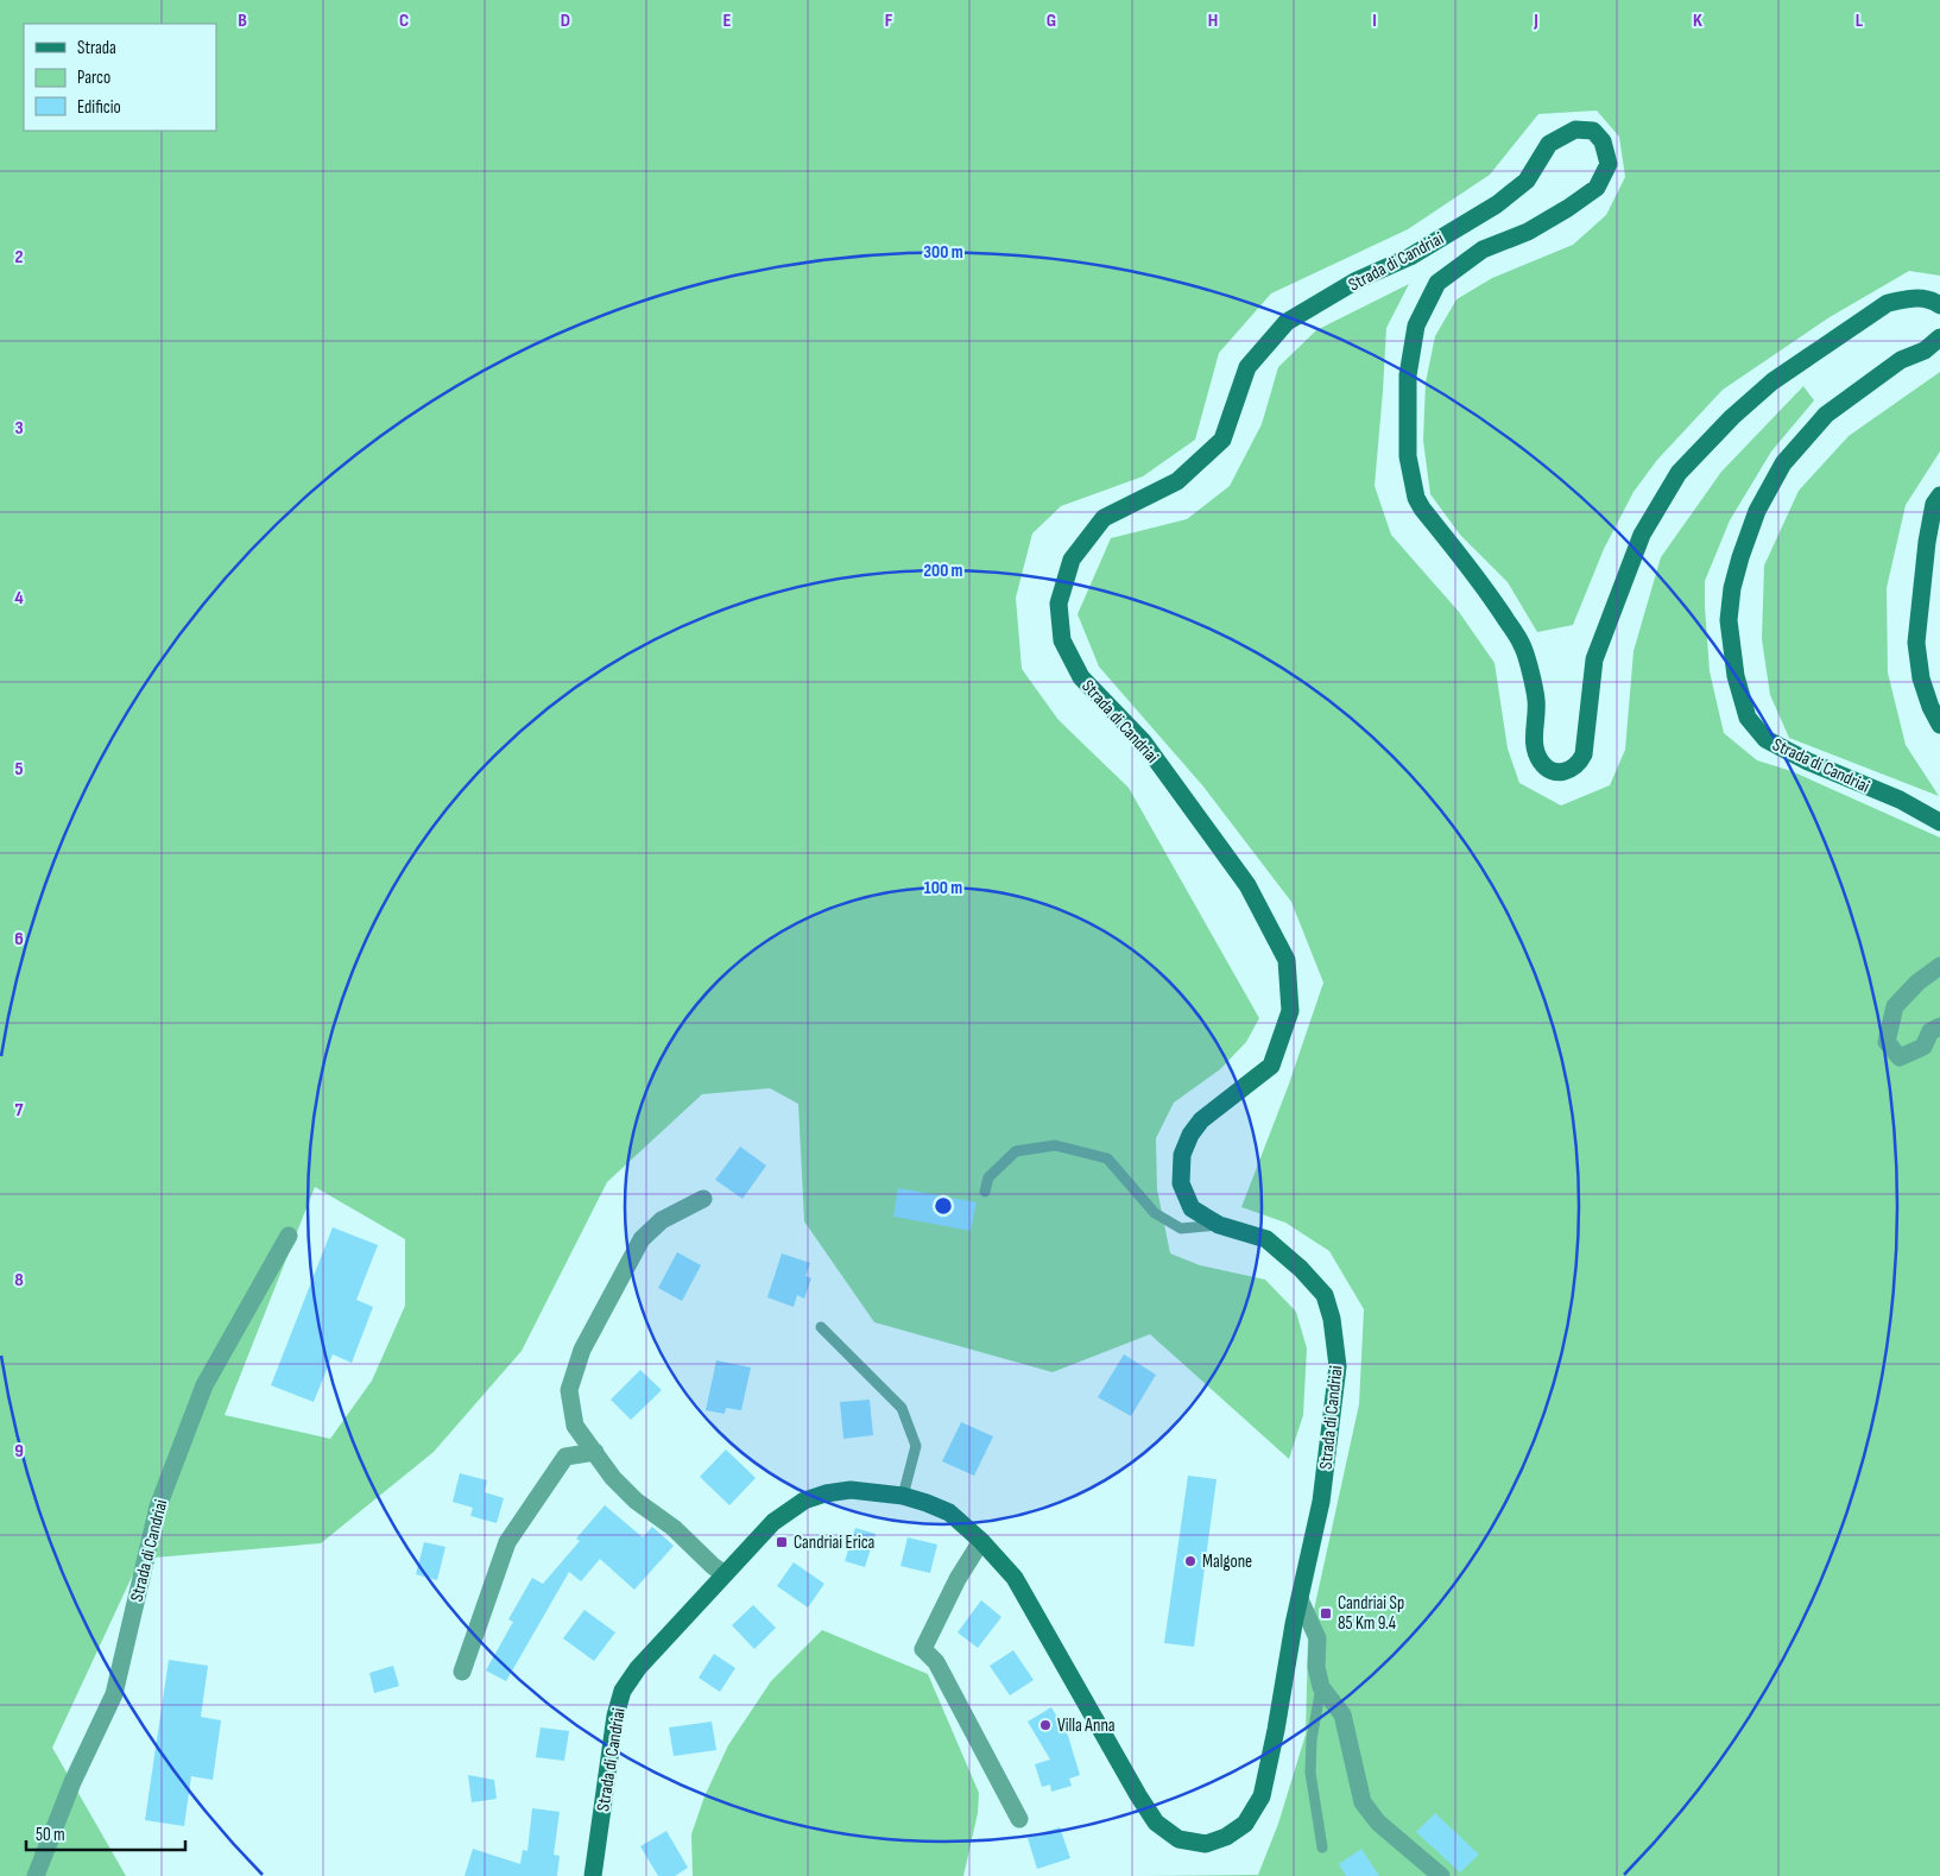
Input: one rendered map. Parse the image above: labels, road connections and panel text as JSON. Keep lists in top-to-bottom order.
{
  "streets": {
    "main road": ["Strada di Candriai"]
  },
  "places": {
    "transit": ["Candriai Erica", "Candriai Sp 85 Km 9.4"],
    "other": ["Malgone", "Villa Anna"]
  },
  "legend": ["Strada", "Parco", "Edificio"],
  "scale_bar": "50 m",
  "grid": {
    "columns": [
      "B",
      "C",
      "D",
      "E",
      "F",
      "G",
      "H",
      "I",
      "J",
      "K",
      "L"
    ],
    "rows": [
      "2",
      "3",
      "4",
      "5",
      "6",
      "7",
      "8",
      "9"
    ]
  },
  "rings": ["300 m", "200 m", "100 m"]
}
